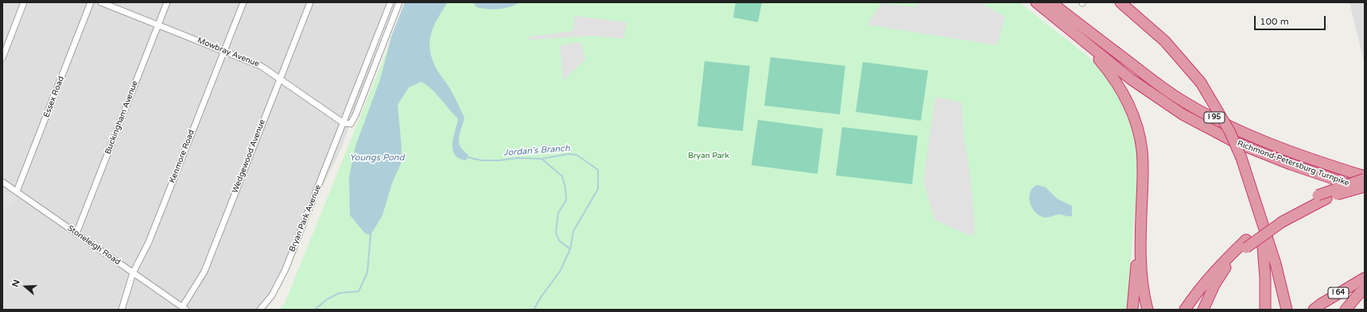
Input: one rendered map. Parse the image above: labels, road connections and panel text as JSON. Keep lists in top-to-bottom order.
{
  "streets": {
    "highway": ["I 95", "Richmond-Petersburg Turnpike", "I 64"],
    "street": [
      "Mowbray Avenue",
      "Essex Road",
      "Buckingham Avenue",
      "Kenmore Road",
      "Wedgewood Avenue",
      "Bryan Park Avenue",
      "Stoneleigh Road"
    ]
  },
  "crossings": [
    ["Mowbray Avenue", "Buckingham Avenue"],
    ["Mowbray Avenue", "Kenmore Road"],
    ["Mowbray Avenue", "Wedgewood Avenue"],
    ["Mowbray Avenue", "Bryan Park Avenue"],
    ["Essex Road", "Stoneleigh Road"],
    ["Buckingham Avenue", "Stoneleigh Road"],
    ["Kenmore Road", "Stoneleigh Road"],
    ["Wedgewood Avenue", "Stoneleigh Road"]
  ],
  "water": ["Jordan's Branch", "Youngs Pond"],
  "parks": ["Bryan Park"],
  "scale_bar": "100 m",
  "north": "left"
}
